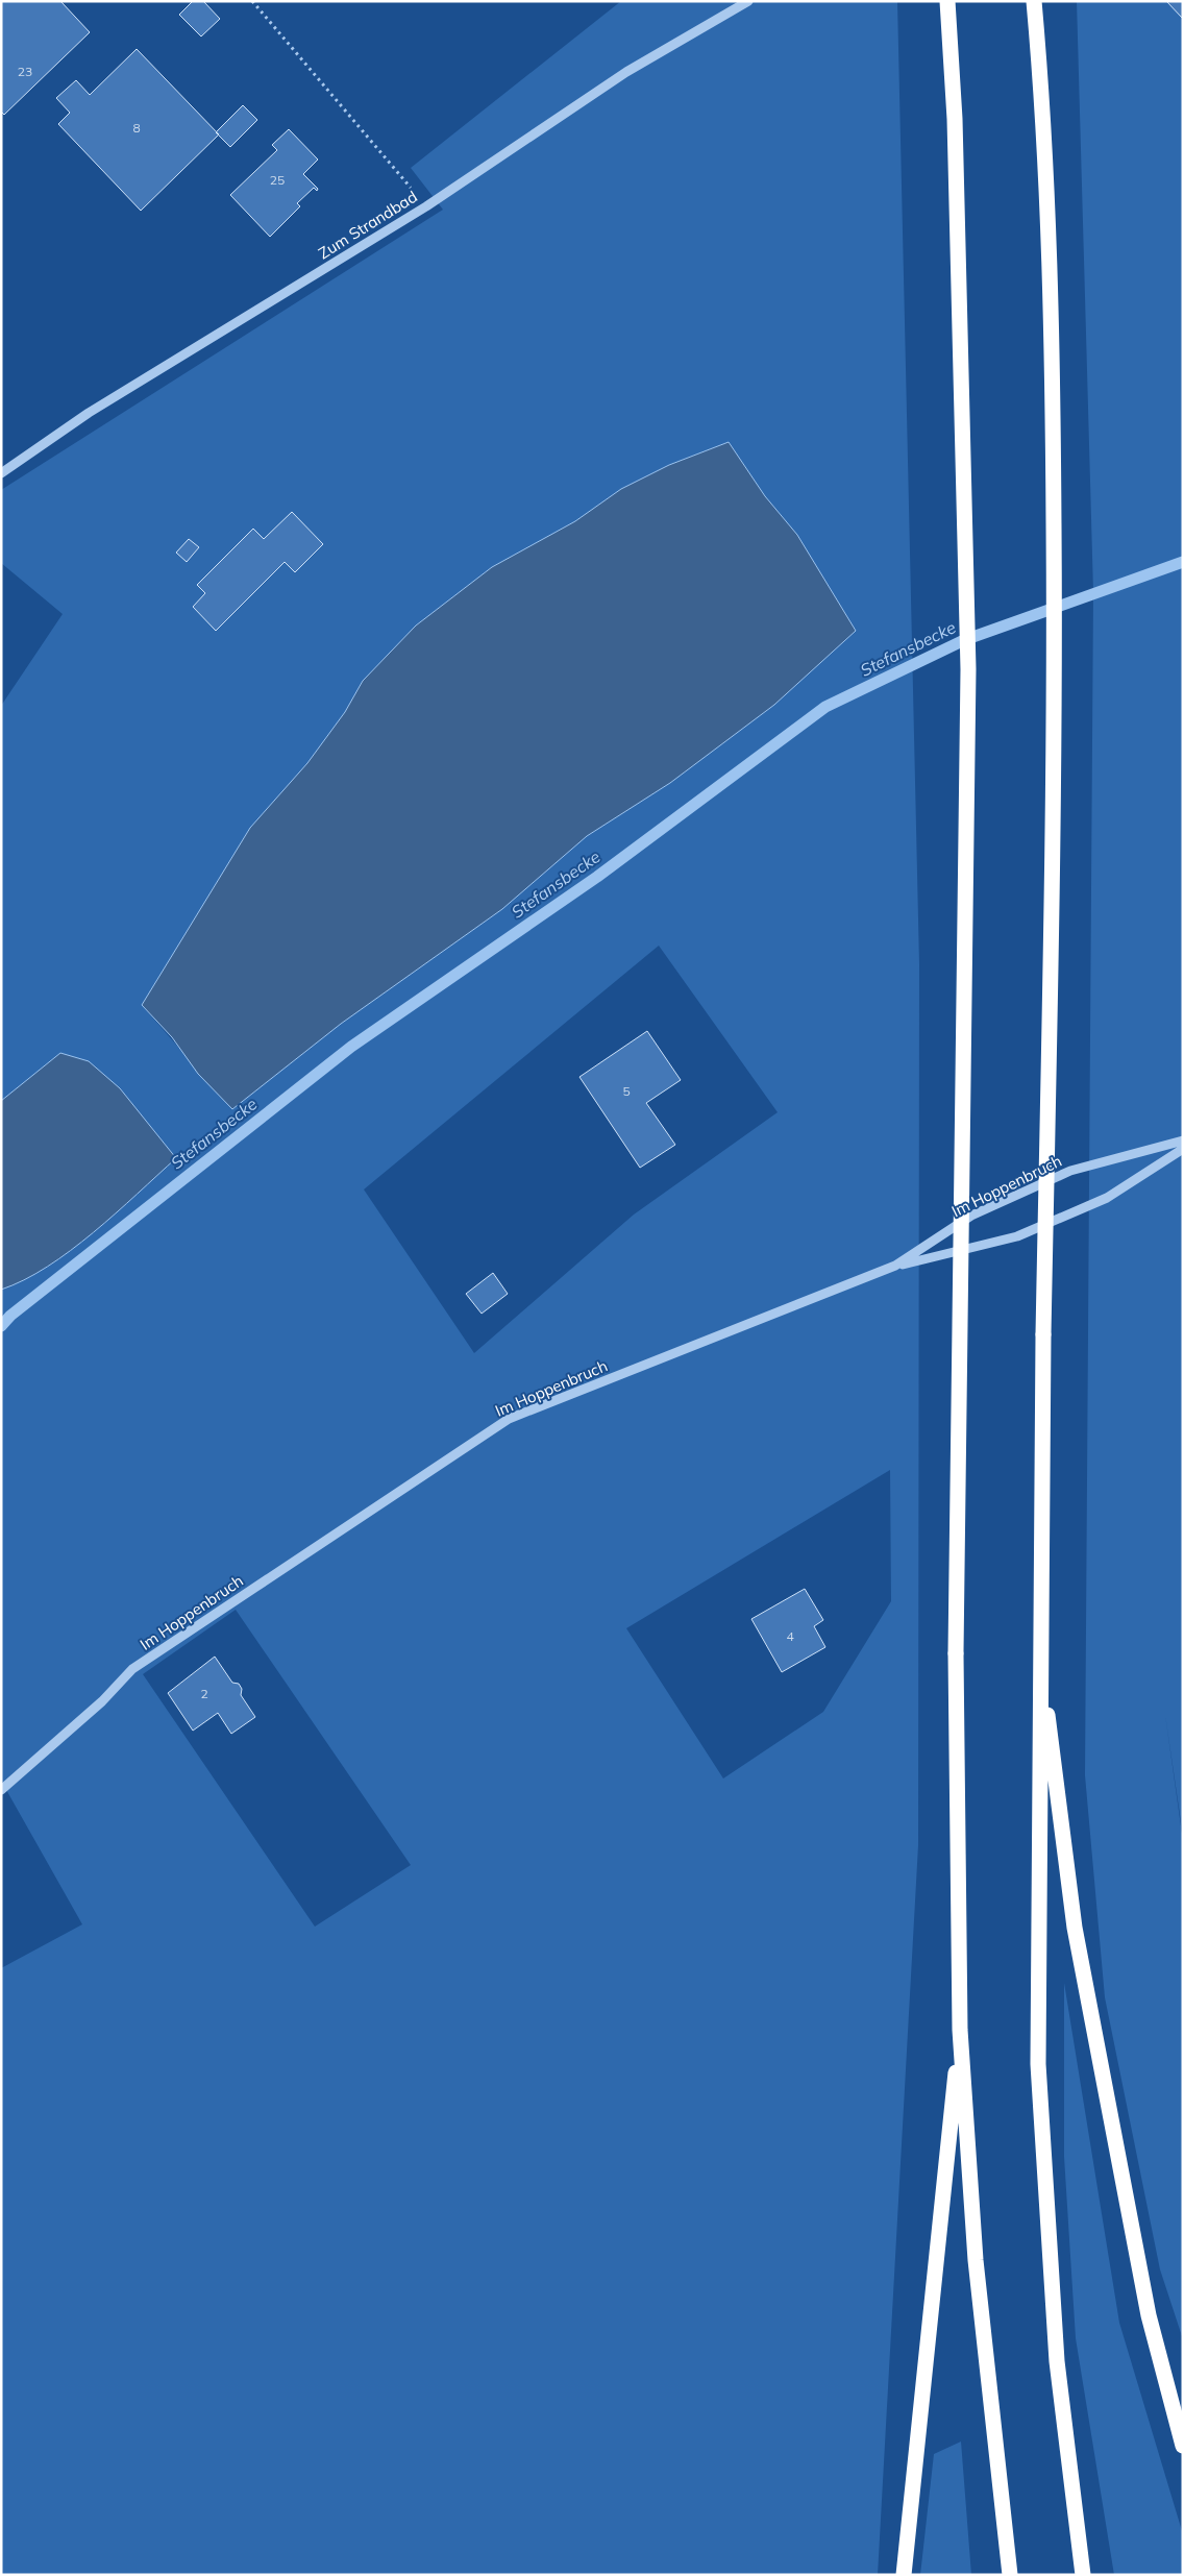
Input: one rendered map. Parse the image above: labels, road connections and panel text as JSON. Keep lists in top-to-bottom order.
{
  "streets": {
    "street": ["Zum Strandbad", "Im Hoppenbruch"]
  },
  "water": ["Stefansbecke"],
  "house_numbers": [
    "23",
    "8",
    "25",
    "5",
    "4",
    "2"
  ]
}
